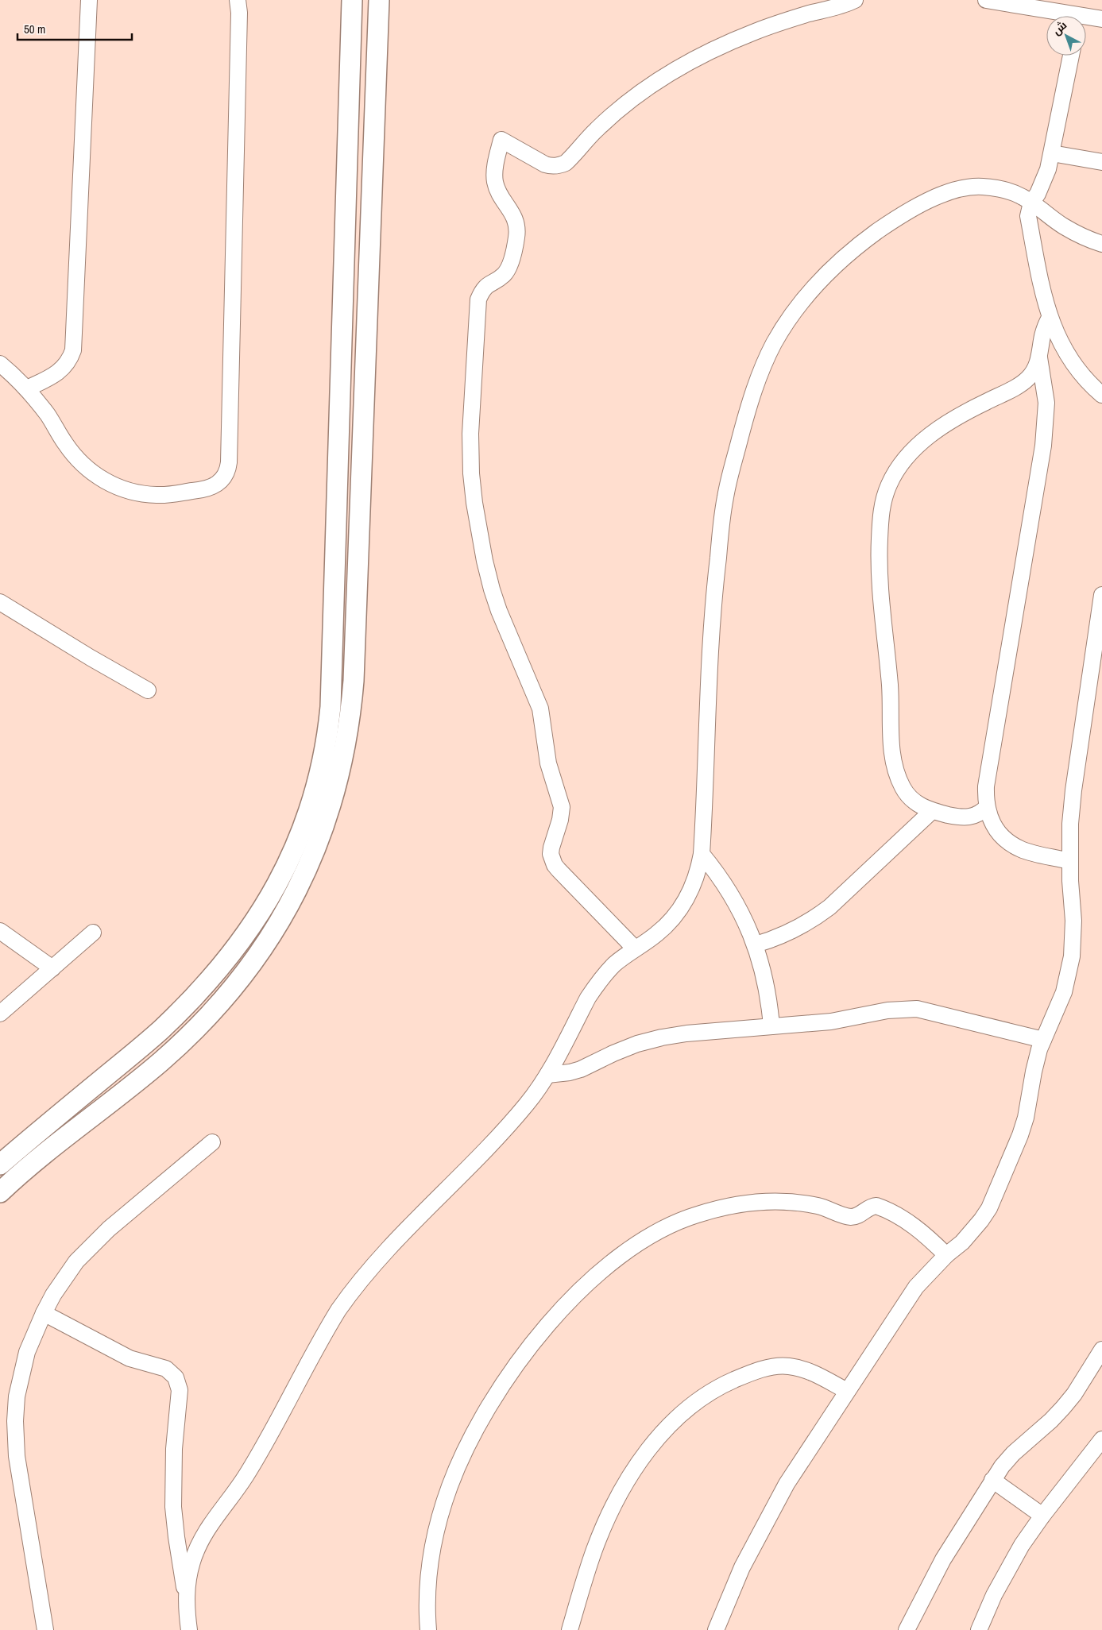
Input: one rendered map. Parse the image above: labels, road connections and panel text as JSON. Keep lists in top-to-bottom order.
{
  "scale_bar": "50 m",
  "north": "top left"
}
